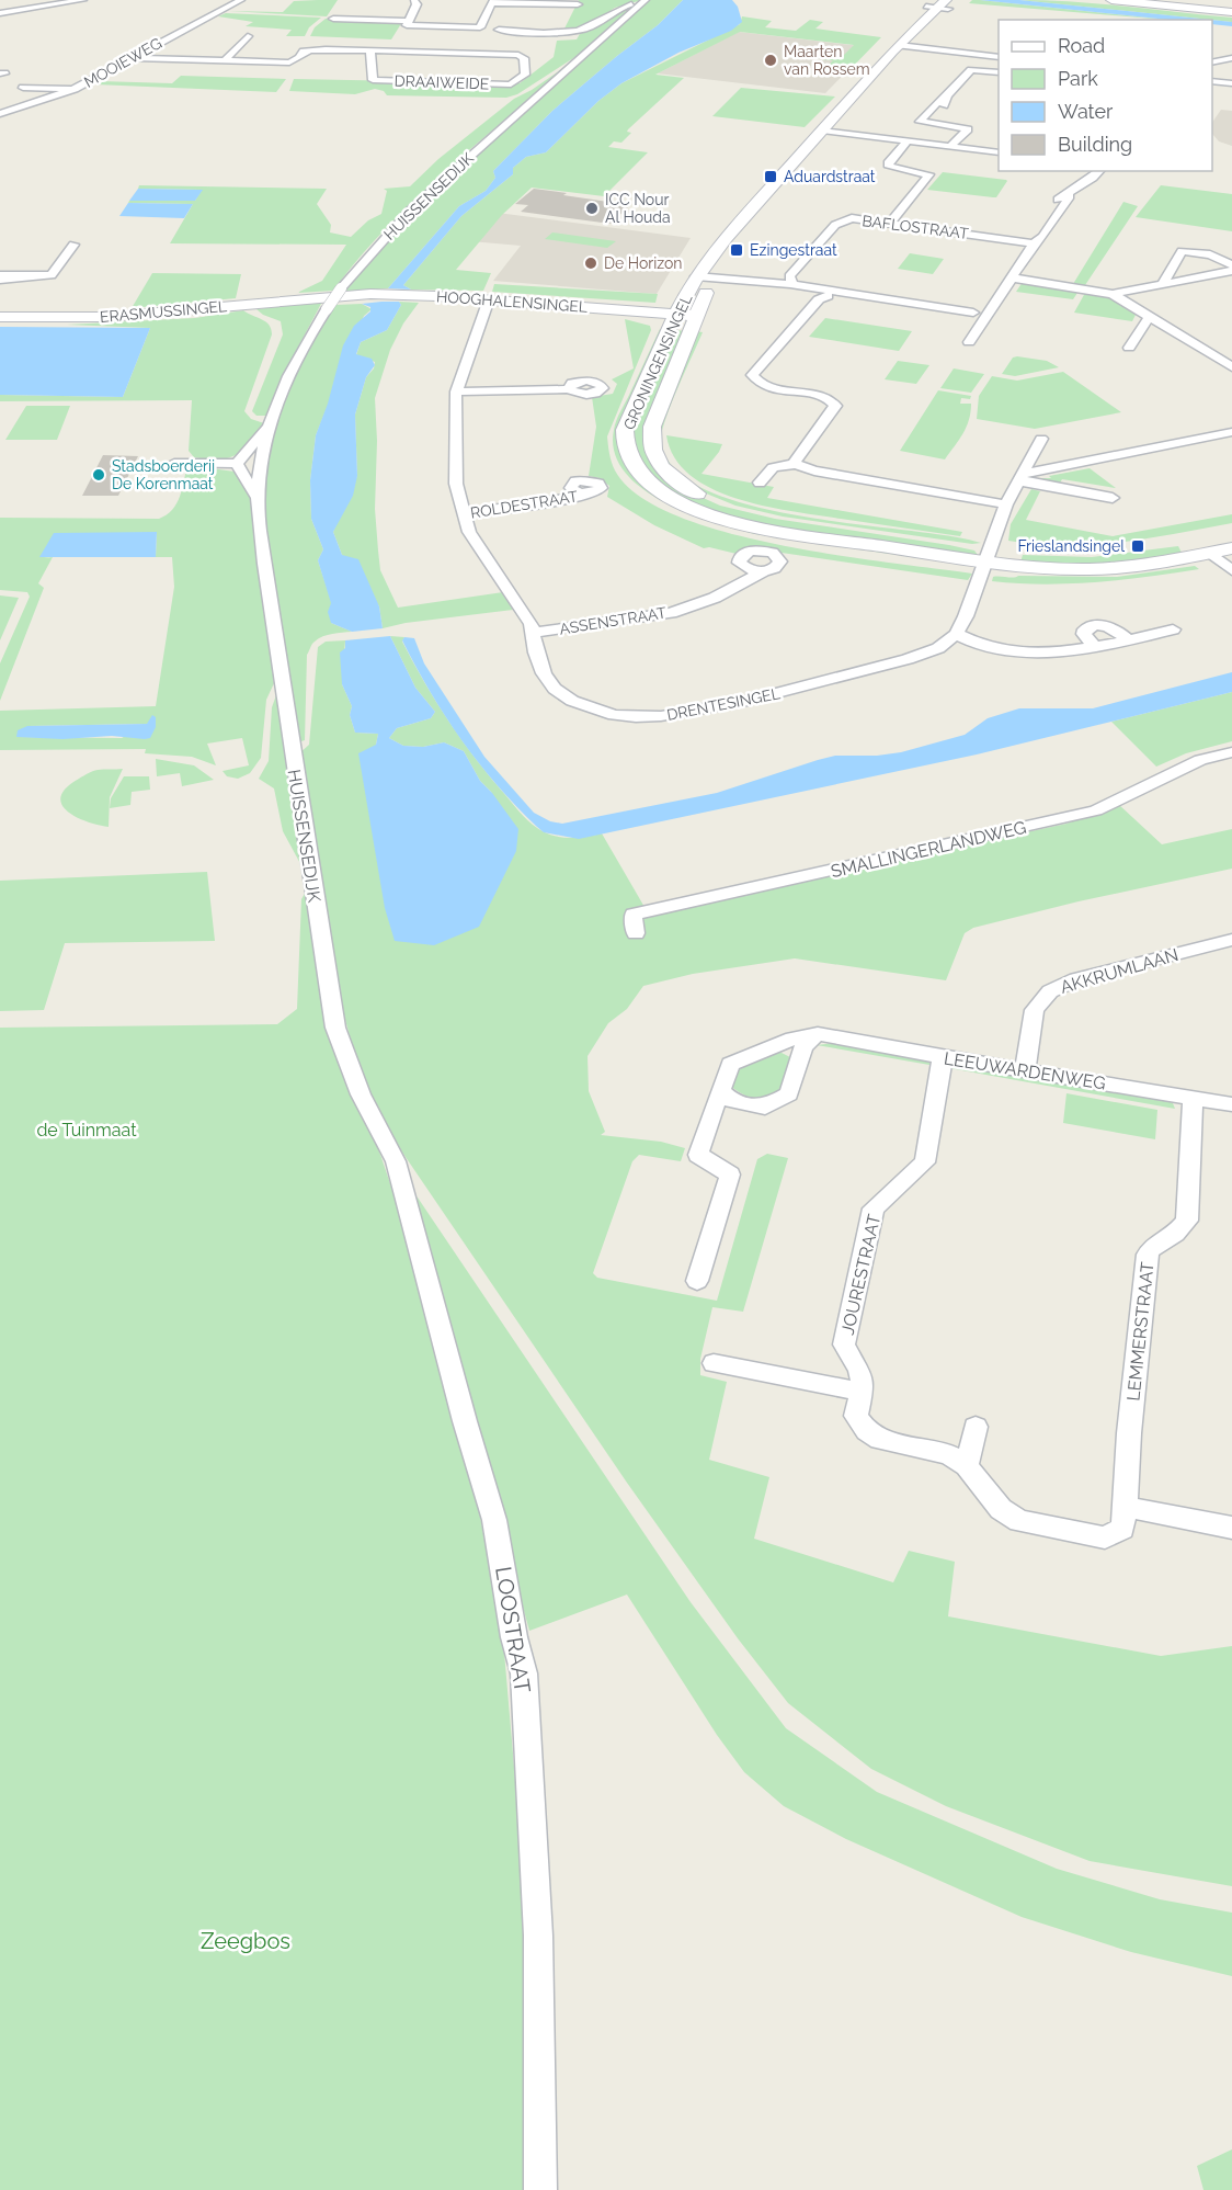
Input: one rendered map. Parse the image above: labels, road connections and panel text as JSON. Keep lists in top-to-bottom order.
{
  "streets": {
    "street": [
      "MOOIEWEG",
      "DRAAIWEIDE",
      "HUISSENSEDIJK",
      "BAFLOSTRAAT",
      "HOOGHALENSINGEL",
      "ERASMUSSINGEL",
      "GRONINGENSINGEL",
      "ROLDESTRAAT",
      "ASSENSTRAAT",
      "DRENTESINGEL",
      "SMALLINGERLANDWEG",
      "AKKRUMLAAN",
      "LEEUWARDENWEG",
      "JOURESTRAAT",
      "LEMMERSTRAAT",
      "LOOSTRAAT"
    ]
  },
  "crossings": [
    ["HUISSENSEDIJK", "HOOGHALENSINGEL"],
    ["HUISSENSEDIJK", "ERASMUSSINGEL"],
    ["HUISSENSEDIJK", "LOOSTRAAT"],
    ["HOOGHALENSINGEL", "ERASMUSSINGEL"],
    ["HOOGHALENSINGEL", "GRONINGENSINGEL"],
    ["HOOGHALENSINGEL", "DRENTESINGEL"],
    ["ROLDESTRAAT", "DRENTESINGEL"],
    ["ASSENSTRAAT", "DRENTESINGEL"],
    ["AKKRUMLAAN", "LEEUWARDENWEG"],
    ["LEEUWARDENWEG", "JOURESTRAAT"],
    ["LEEUWARDENWEG", "LEMMERSTRAAT"]
  ],
  "parks": ["de Tuinmaat", "Zeegbos"],
  "places": {
    "other": [
      "Maarten van Rossem",
      "ICC Nour Al Houda",
      "De Horizon",
      "Stadsboerderij De Korenmaat"
    ],
    "transit": ["Aduardstraat", "Ezingestraat", "Frieslandsingel"]
  },
  "legend": [
    "Road",
    "Park",
    "Water",
    "Building"
  ]
}
